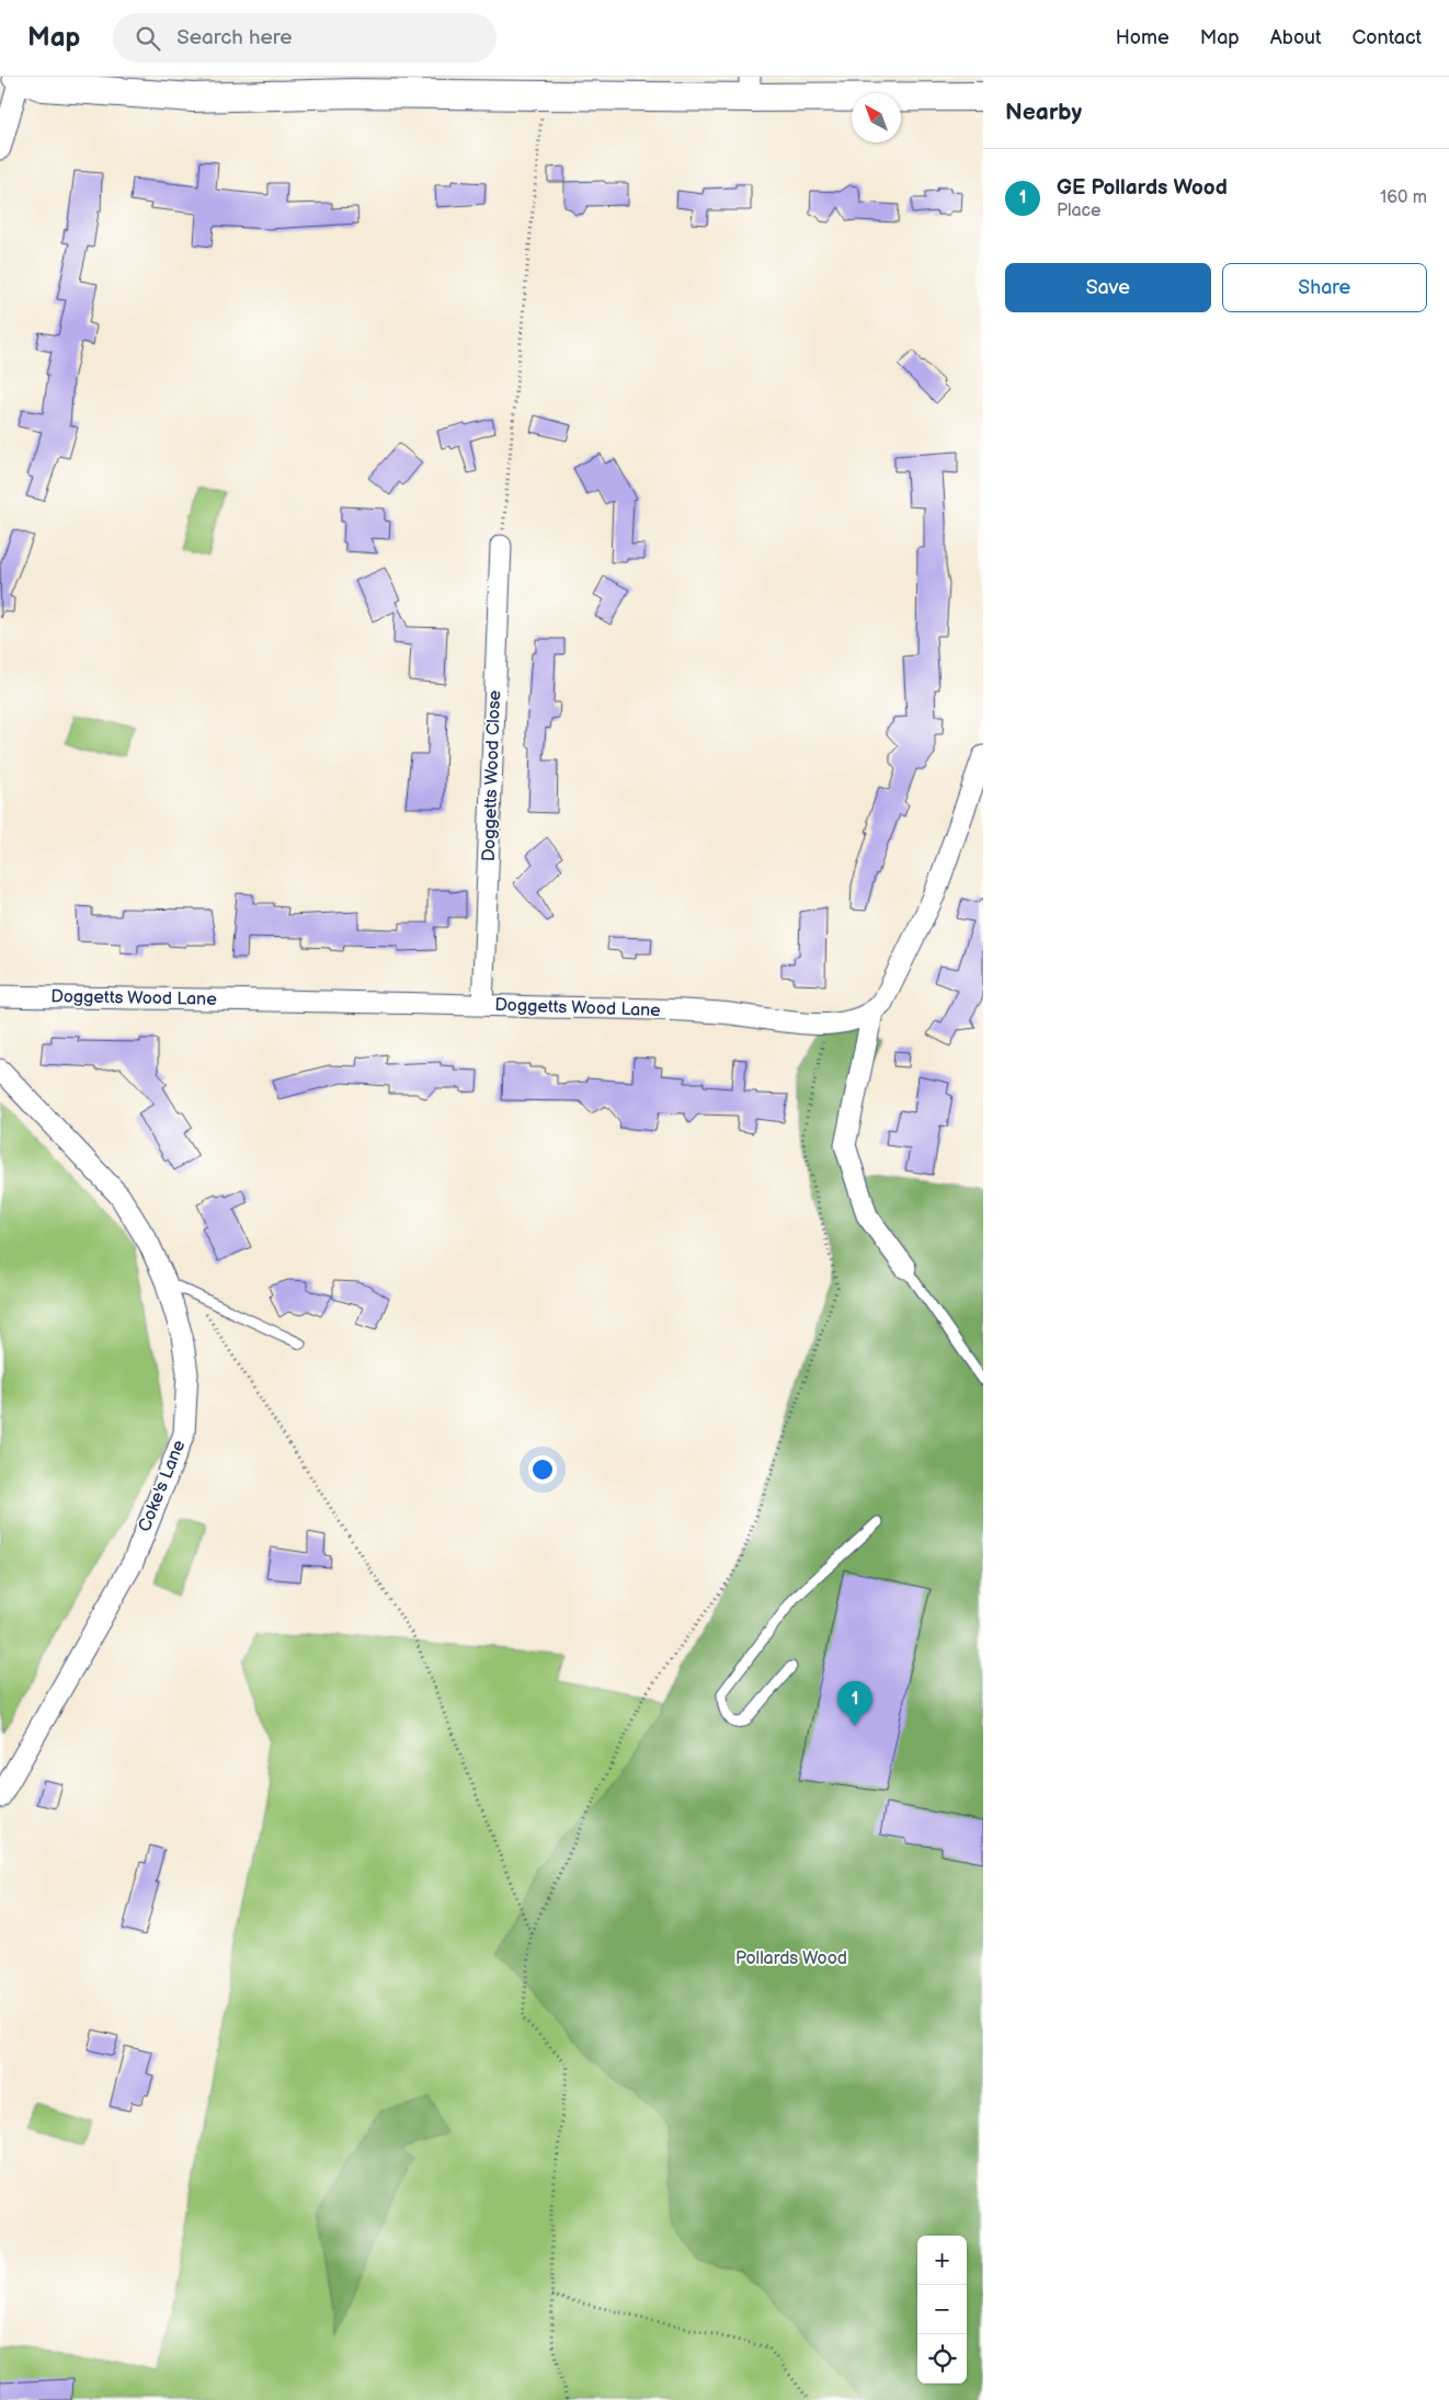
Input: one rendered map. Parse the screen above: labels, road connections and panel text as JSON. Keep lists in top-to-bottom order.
{
  "streets": {
    "street": ["Doggetts Wood Close", "Doggetts Wood Lane", "Coke's Lane"]
  },
  "crossings": [
    ["Doggetts Wood Close", "Doggetts Wood Lane"]
  ],
  "parks": ["Pollards Wood"],
  "north": "top left",
  "page": {
    "header": "Map",
    "search": "Search here",
    "nav": [
      "Home",
      "Map",
      "About",
      "Contact"
    ],
    "heading": "Nearby",
    "list": [
      {
        "mark": "1",
        "name": "GE Pollards Wood",
        "note": "Place",
        "value": "160 m"
      }
    ],
    "buttons": ["Save", "Share"],
    "pins": "1",
    "map_buttons": ["+", "−"]
  }
}
